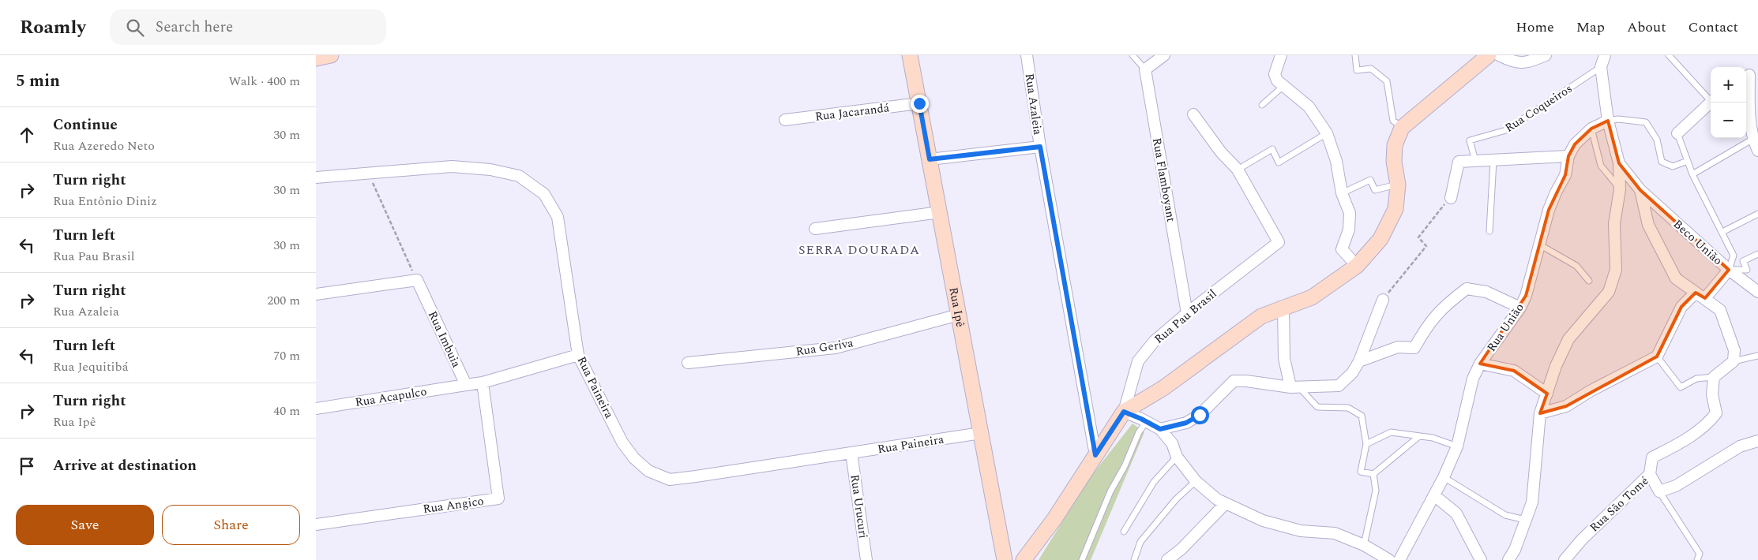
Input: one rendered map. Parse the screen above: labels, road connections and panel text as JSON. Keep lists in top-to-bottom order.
{
  "streets": {
    "street": [
      "Rua Azaleia",
      "Rua Jacarandá",
      "Rua Flamboyant",
      "Beco União",
      "Rua Ipê",
      "Rua Pau Brasil",
      "Rua União",
      "Rua Imbuia",
      "Rua Geriva",
      "Rua Paineira",
      "Rua Acapulco",
      "Rua São Tomé",
      "Rua Angico",
      "Rua Urucuri"
    ],
    "lane": ["Rua Coqueiros"]
  },
  "crossings": [
    ["Rua Azaleia", "Rua Pau Brasil"],
    ["Rua Jacarandá", "Rua Ipê"],
    ["Rua Flamboyant", "Rua Pau Brasil"],
    ["Rua Ipê", "Rua Geriva"],
    ["Rua Ipê", "Rua Paineira"],
    ["Rua Imbuia", "Rua Acapulco"],
    ["Rua Paineira", "Rua Urucuri"]
  ],
  "districts": ["SERRA DOURADA"],
  "page": {
    "header": "Roamly",
    "search": "Search here",
    "nav": [
      "Home",
      "Map",
      "About",
      "Contact"
    ],
    "heading": ["5 min", "Walk · 400 m"],
    "map_buttons": ["+", "−"],
    "list": [
      ["Continue", "Rua Azeredo Neto", "30 m"],
      ["Turn right", "Rua Entônio Diniz", "30 m"],
      ["Turn left", "Rua Pau Brasil", "30 m"],
      ["Turn right", "Rua Azaleia", "200 m"],
      ["Turn left", "Rua Jequitibá", "70 m"],
      ["Turn right", "Rua Ipê", "40 m"],
      "Arrive at destination"
    ],
    "buttons": ["Save", "Share"]
  }
}
